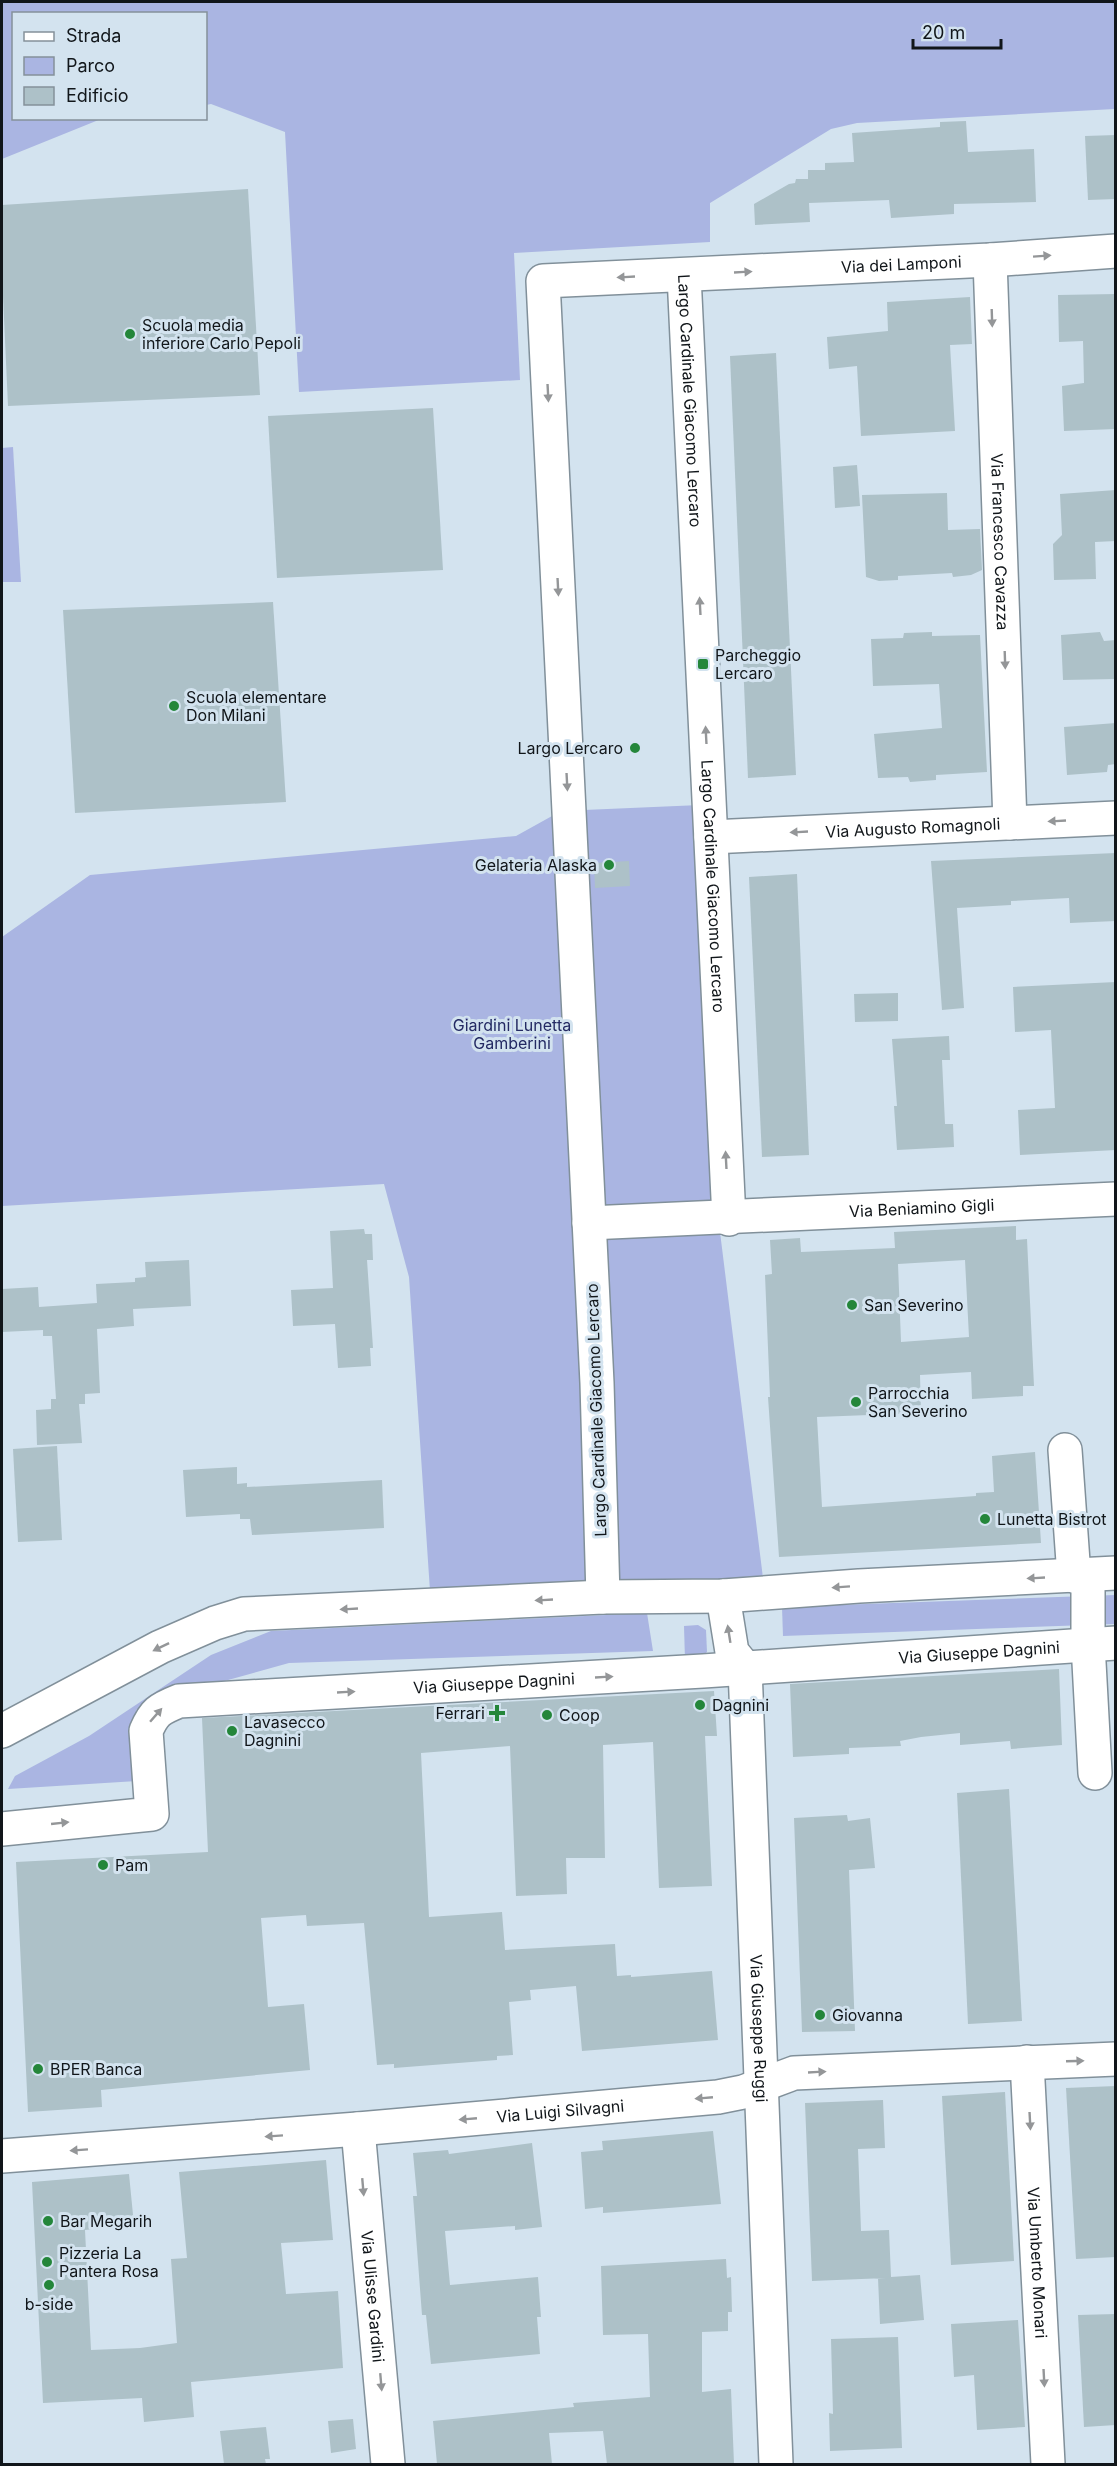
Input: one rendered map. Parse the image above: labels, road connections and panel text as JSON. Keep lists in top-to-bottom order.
{
  "streets": {
    "street": [
      "Via dei Lamponi",
      "Largo Cardinale Giacomo Lercaro",
      "Via Francesco Cavazza",
      "Via Augusto Romagnoli",
      "Via Beniamino Gigli",
      "Via Giuseppe Dagnini",
      "Via Giuseppe Ruggi",
      "Via Luigi Silvagni",
      "Via Umberto Monari",
      "Via Ulisse Gardini"
    ]
  },
  "crossings": [
    ["Via dei Lamponi", "Largo Cardinale Giacomo Lercaro"],
    ["Via dei Lamponi", "Via Francesco Cavazza"],
    ["Largo Cardinale Giacomo Lercaro", "Via Augusto Romagnoli"],
    ["Largo Cardinale Giacomo Lercaro", "Via Beniamino Gigli"],
    ["Via Francesco Cavazza", "Via Augusto Romagnoli"],
    ["Via Giuseppe Dagnini", "Via Giuseppe Ruggi"],
    ["Via Giuseppe Ruggi", "Via Luigi Silvagni"],
    ["Via Luigi Silvagni", "Via Umberto Monari"],
    ["Via Luigi Silvagni", "Via Ulisse Gardini"]
  ],
  "one_way": [
    "Via dei Lamponi",
    "Via Francesco Cavazza",
    "Via Augusto Romagnoli",
    "Via Umberto Monari",
    "Via Ulisse Gardini"
  ],
  "parks": ["Giardini Lunetta Gamberini"],
  "places": {
    "other": [
      "Scuola media inferiore Carlo Pepoli",
      "Scuola elementare Don Milani",
      "Largo Lercaro",
      "Gelateria Alaska",
      "San Severino",
      "Parrocchia San Severino",
      "Lunetta Bistrot",
      "Dagnini",
      "Coop",
      "Lavasecco Dagnini",
      "Pam",
      "Giovanna",
      "BPER Banca",
      "Bar Megarih",
      "Pizzeria La Pantera Rosa",
      "b-side"
    ],
    "transit": ["Parcheggio Lercaro"],
    "health": ["Ferrari"]
  },
  "legend": ["Strada", "Parco", "Edificio"],
  "scale_bar": "20 m"
}
